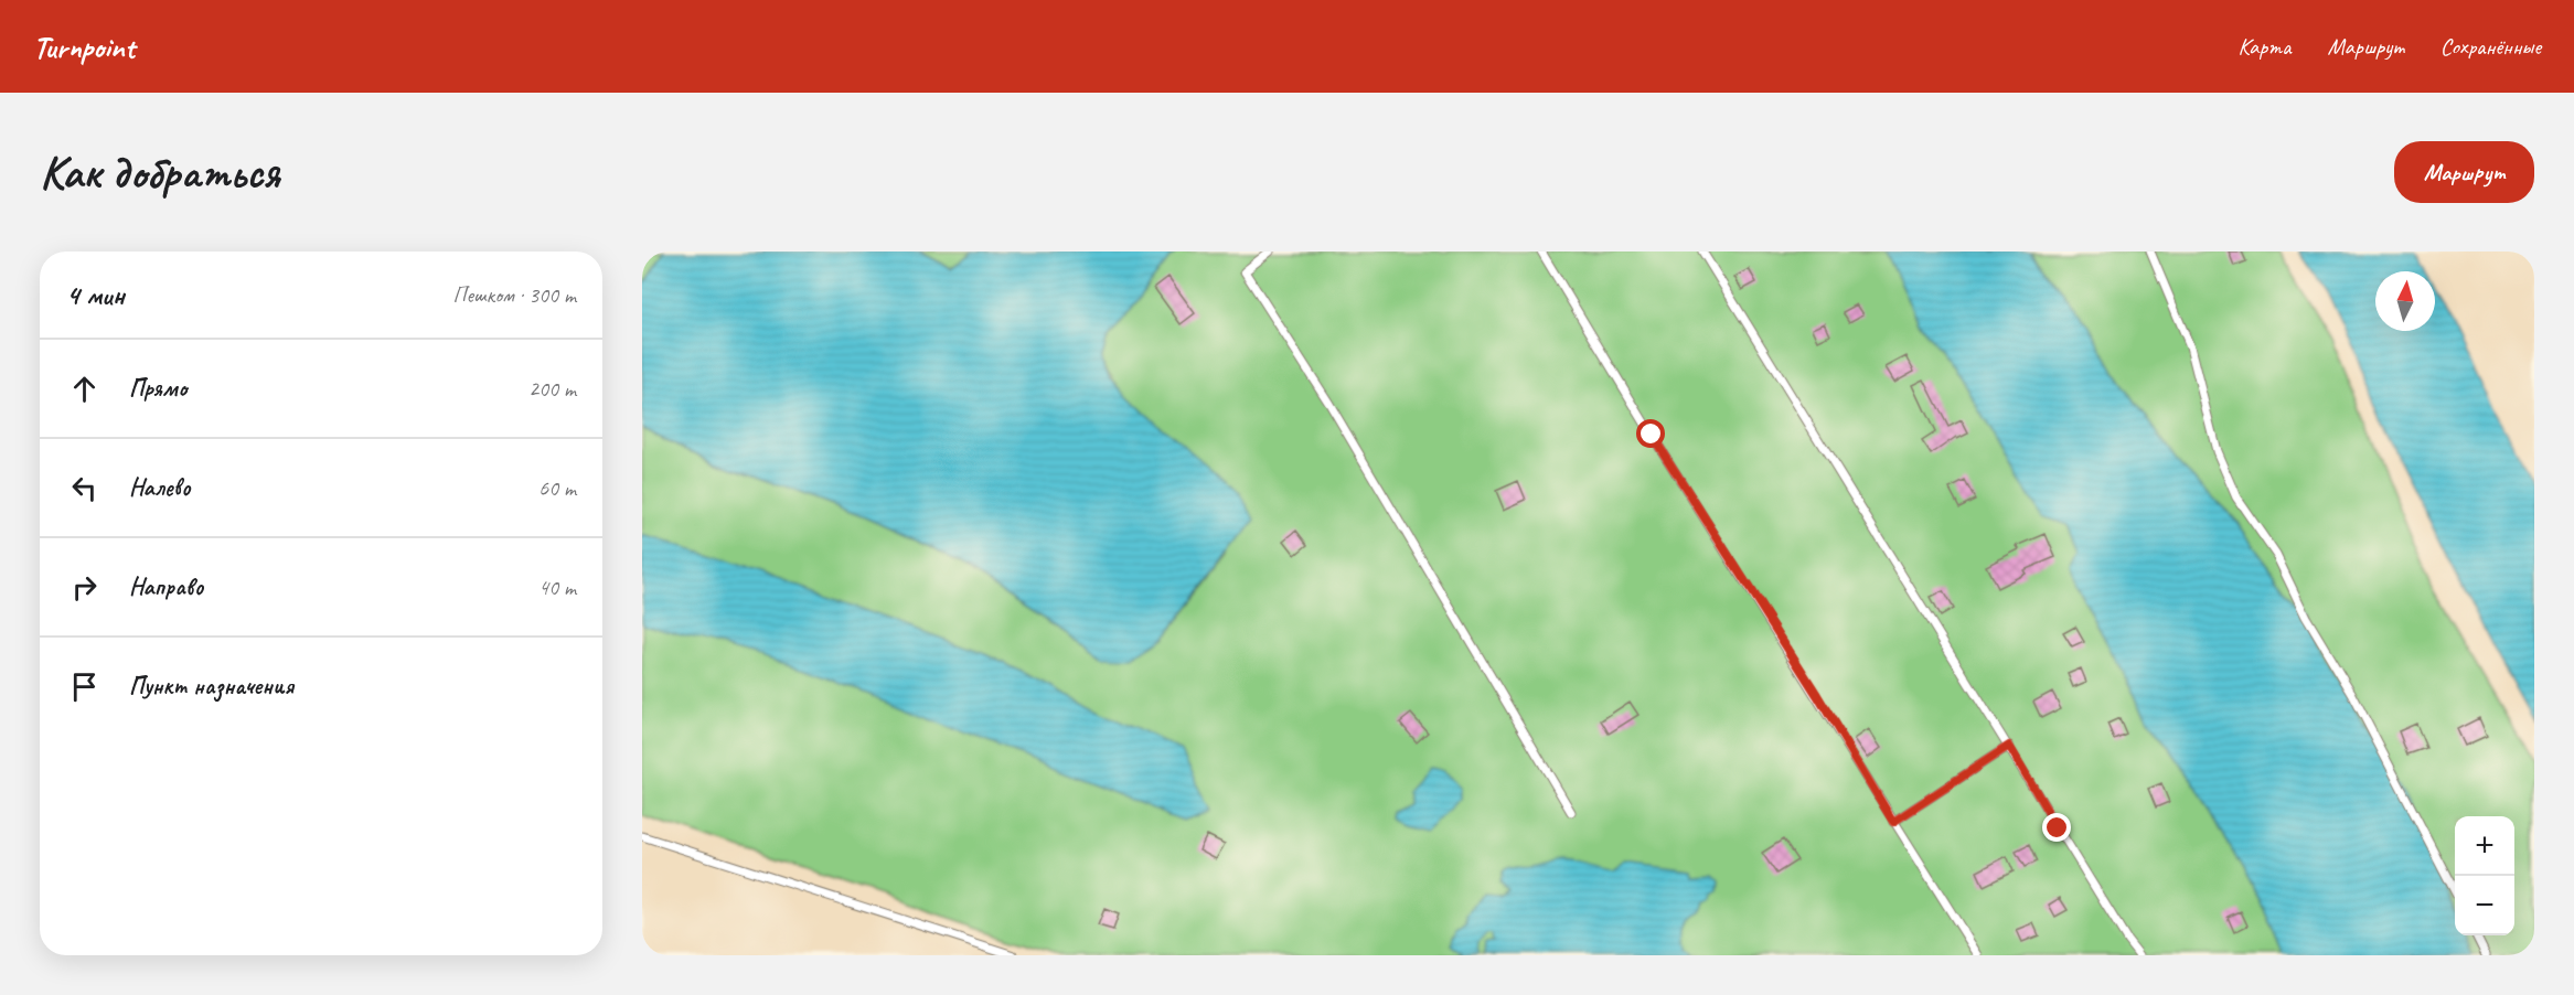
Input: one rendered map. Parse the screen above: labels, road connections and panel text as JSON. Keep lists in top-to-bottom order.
{
  "north": "top",
  "page": {
    "header": "Turnpoint",
    "nav": ["Карта", "Маршрут", "Сохранённые"],
    "buttons": "Маршрут",
    "title": "Как добраться",
    "heading": ["4 мин", "Пешком · 300 m"],
    "list": [
      ["Прямо", "200 m"],
      ["Налево", "60 m"],
      ["Направо", "40 m"],
      "Пункт назначения"
    ],
    "map_buttons": ["+", "−"]
  }
}
